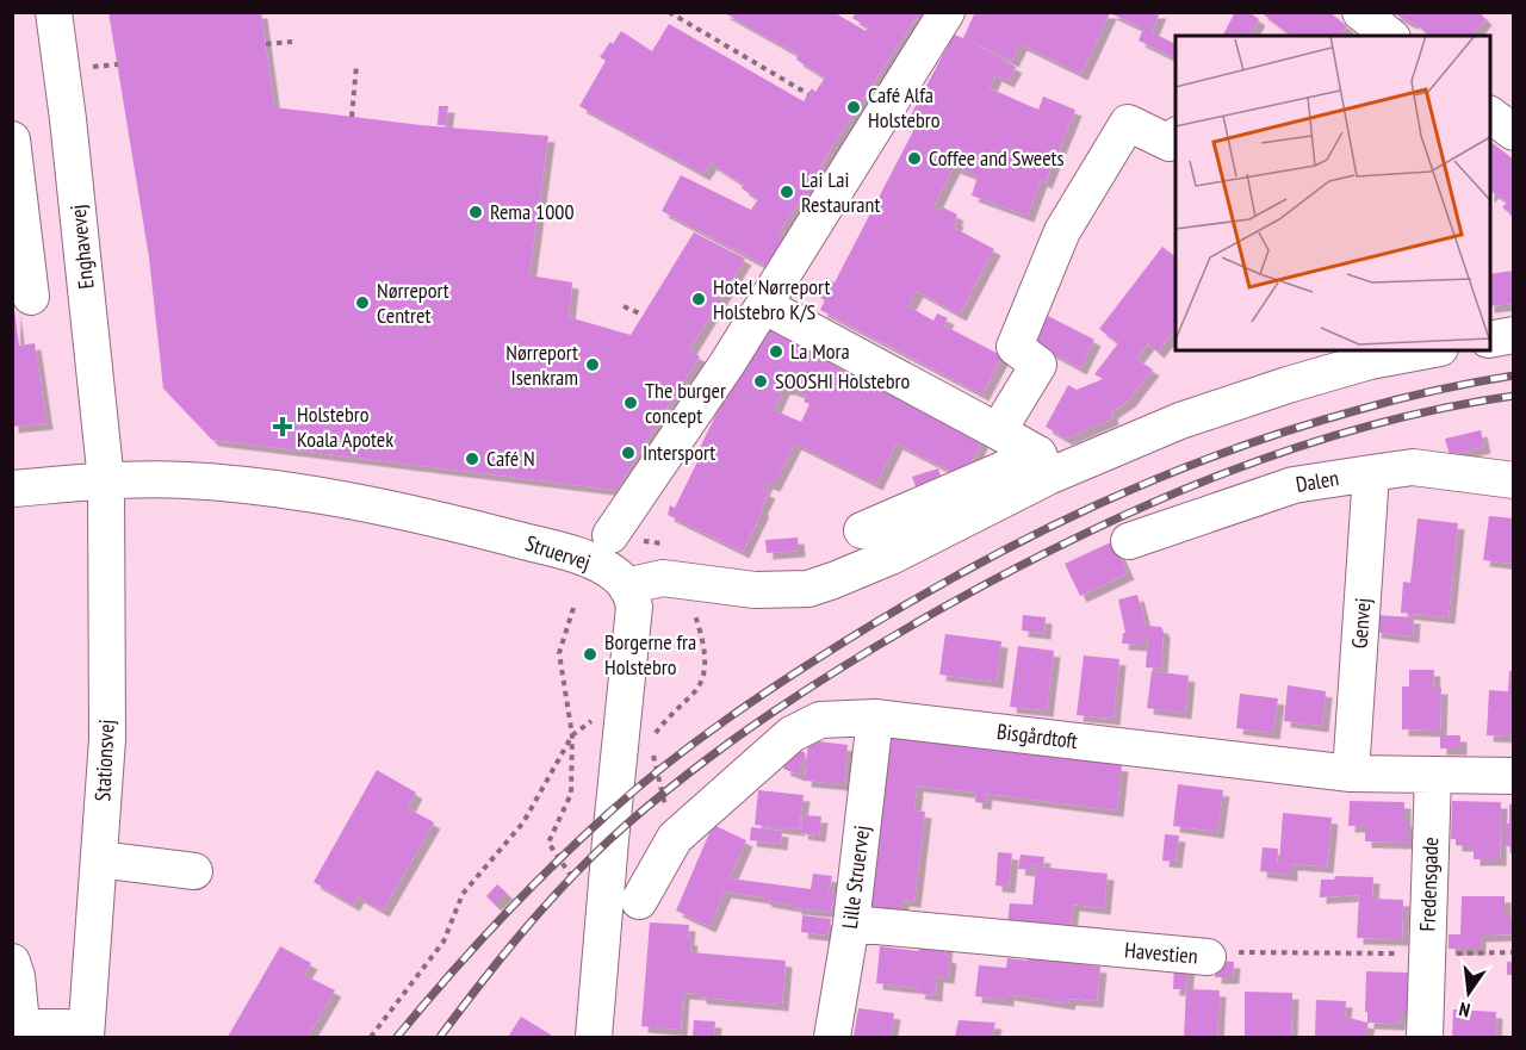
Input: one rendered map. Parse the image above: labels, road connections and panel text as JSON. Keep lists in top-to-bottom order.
{
  "streets": {
    "street": [
      "Enghavevej",
      "Dalen",
      "Struervej",
      "Genvej",
      "Bisgårdtoft",
      "Stationsvej",
      "Lille Struervej",
      "Fredensgade",
      "Havestien"
    ]
  },
  "crossings": [
    ["Enghavevej", "Struervej"],
    ["Enghavevej", "Stationsvej"],
    ["Dalen", "Genvej"],
    ["Struervej", "Stationsvej"],
    ["Genvej", "Bisgårdtoft"],
    ["Bisgårdtoft", "Lille Struervej"],
    ["Bisgårdtoft", "Fredensgade"],
    ["Lille Struervej", "Havestien"],
    ["Fredensgade", "Havestien"]
  ],
  "places": {
    "other": [
      "Café Alfa Holstebro",
      "Coffee and Sweets",
      "Lai Lai Restaurant",
      "Rema 1000",
      "Hotel Nørreport Holstebro K/S",
      "Nørreport Centret",
      "La Mora",
      "Nørreport Isenkram",
      "SOOSHI Holstebro",
      "The burger concept",
      "Intersport",
      "Café N",
      "Borgerne fra Holstebro"
    ],
    "health": ["Holstebro Koala Apotek"]
  },
  "north": "bottom"
}
